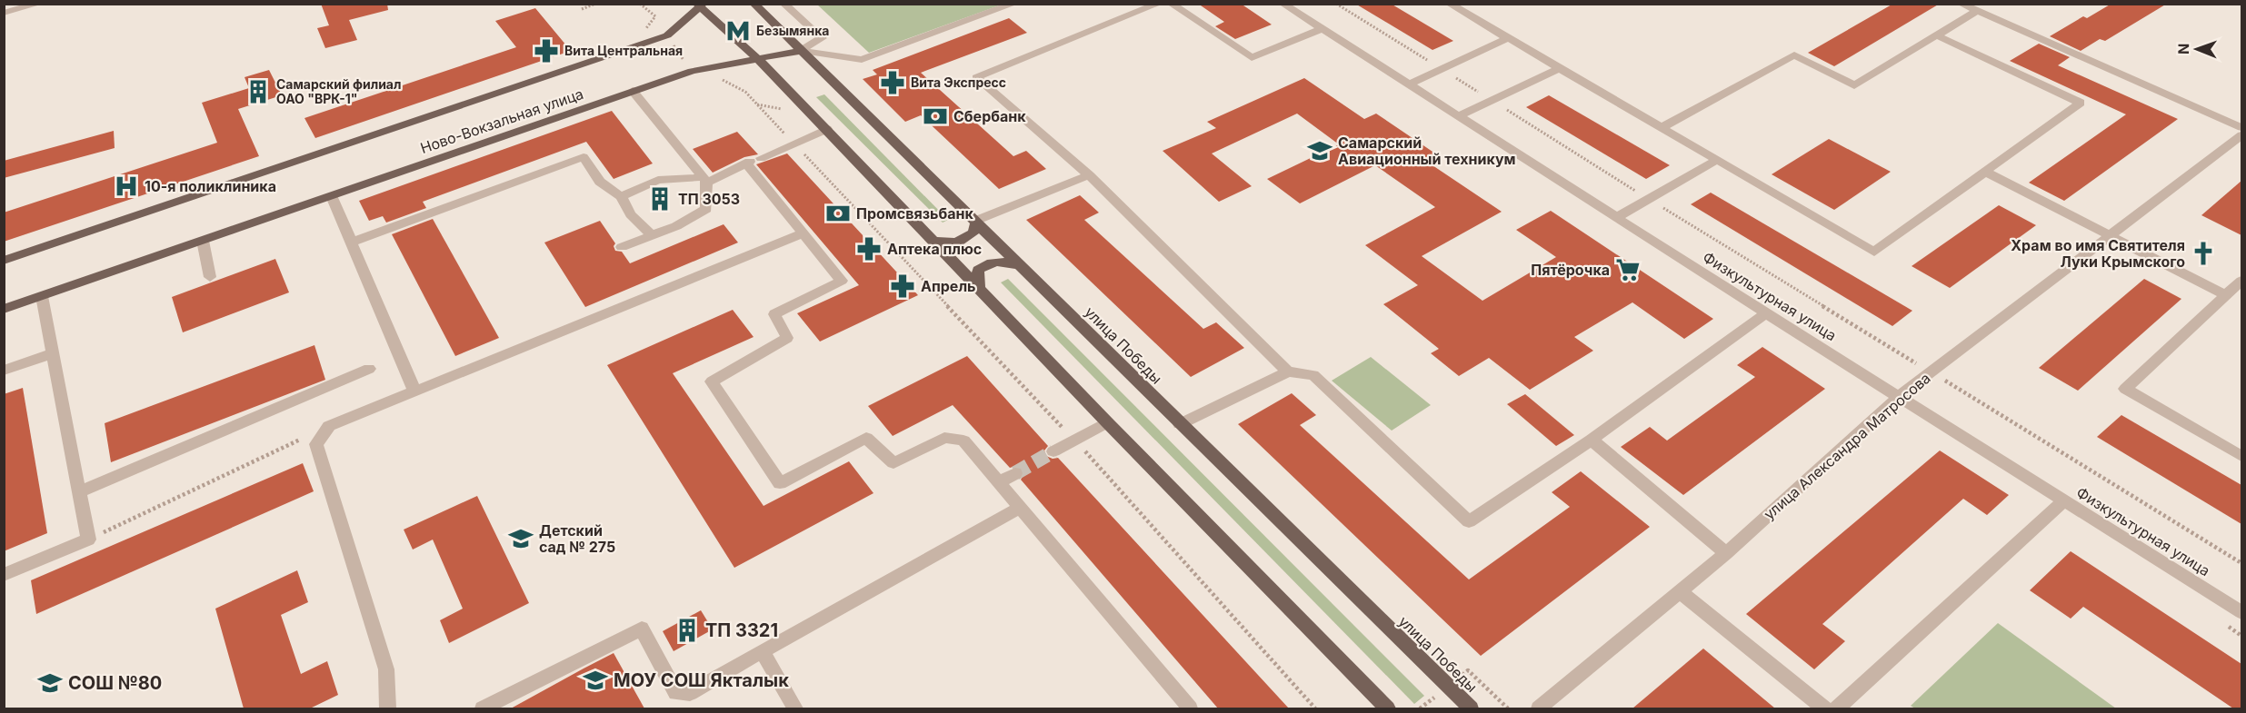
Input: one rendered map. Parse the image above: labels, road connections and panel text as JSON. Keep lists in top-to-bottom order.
{
  "streets": {
    "main road": ["Ново-Вокзальная улица", "улица Победы"],
    "street": ["Физкультурная улица", "улица Александра Матросова"]
  },
  "crossings": [
    ["Ново-Вокзальная улица", "улица Победы"],
    ["Физкультурная улица", "улица Александра Матросова"]
  ],
  "places": {
    "metro station": ["Безымянка"],
    "pharmacy": [
      "Вита Центральная",
      "Вита Экспресс",
      "Аптека плюс",
      "Апрель"
    ],
    "building": ["Самарский филиал ОАО \"ВРК-1\"", "ТП 3053", "ТП 3321"],
    "bank": ["Сбербанк", "Промсвязьбанк"],
    "school or university": [
      "Самарский Авиационный техникум",
      "Детский сад № 275",
      "МОУ СОШ Якталык",
      "СОШ №80"
    ],
    "hospital": ["10-я поликлиника"],
    "church": ["Храм во имя Святителя Луки Крымского"],
    "supermarket": ["Пятёрочка"]
  },
  "north": "left"
}
